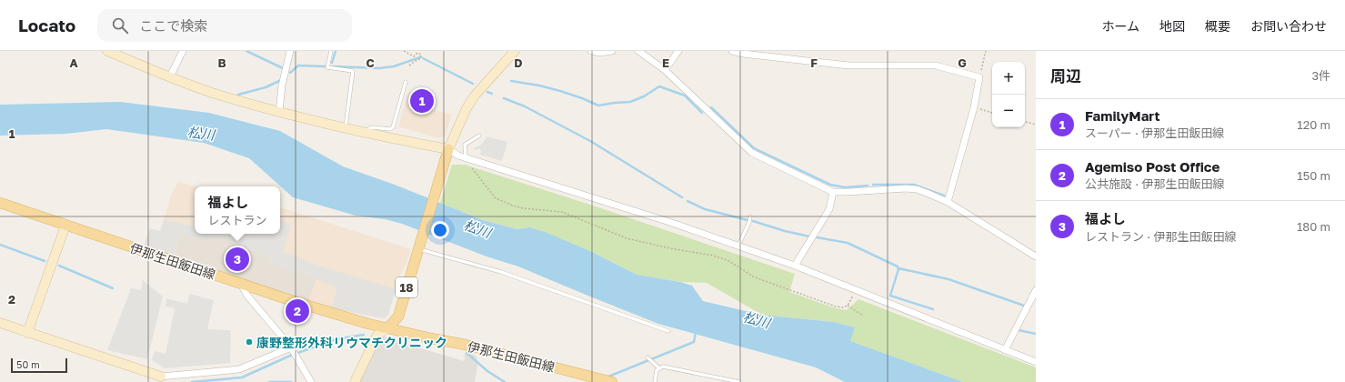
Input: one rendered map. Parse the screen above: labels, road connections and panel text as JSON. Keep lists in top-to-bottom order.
{
  "streets": {
    "main road": ["伊那生田飯田線", "18"]
  },
  "crossings": [
    ["伊那生田飯田線", "18"]
  ],
  "water": ["松川"],
  "places": ["康野整形外科リウマチクリニック"],
  "scale_bar": "50 m",
  "page": {
    "header": "Locato",
    "search": "ここで検索",
    "nav": [
      "ホーム",
      "地図",
      "概要",
      "お問い合わせ"
    ],
    "heading": ["周辺", "3件"],
    "map_buttons": ["+", "−"],
    "pins": ["1", "3", "2"],
    "list": [
      {
        "mark": "1",
        "name": "FamilyMart",
        "note": "スーパー · 伊那生田飯田線",
        "value": "120 m"
      },
      {
        "mark": "2",
        "name": "Agemiso Post Office",
        "note": "公共施設 · 伊那生田飯田線",
        "value": "150 m"
      },
      {
        "mark": "3",
        "name": "福よし",
        "note": "レストラン · 伊那生田飯田線",
        "value": "180 m"
      }
    ],
    "popup": ["福よし", "レストラン"],
    "scale": "50 m"
  },
  "grid": {
    "columns": [
      "A",
      "B",
      "C",
      "D",
      "E",
      "F",
      "G"
    ],
    "rows": ["1", "2"]
  }
}
